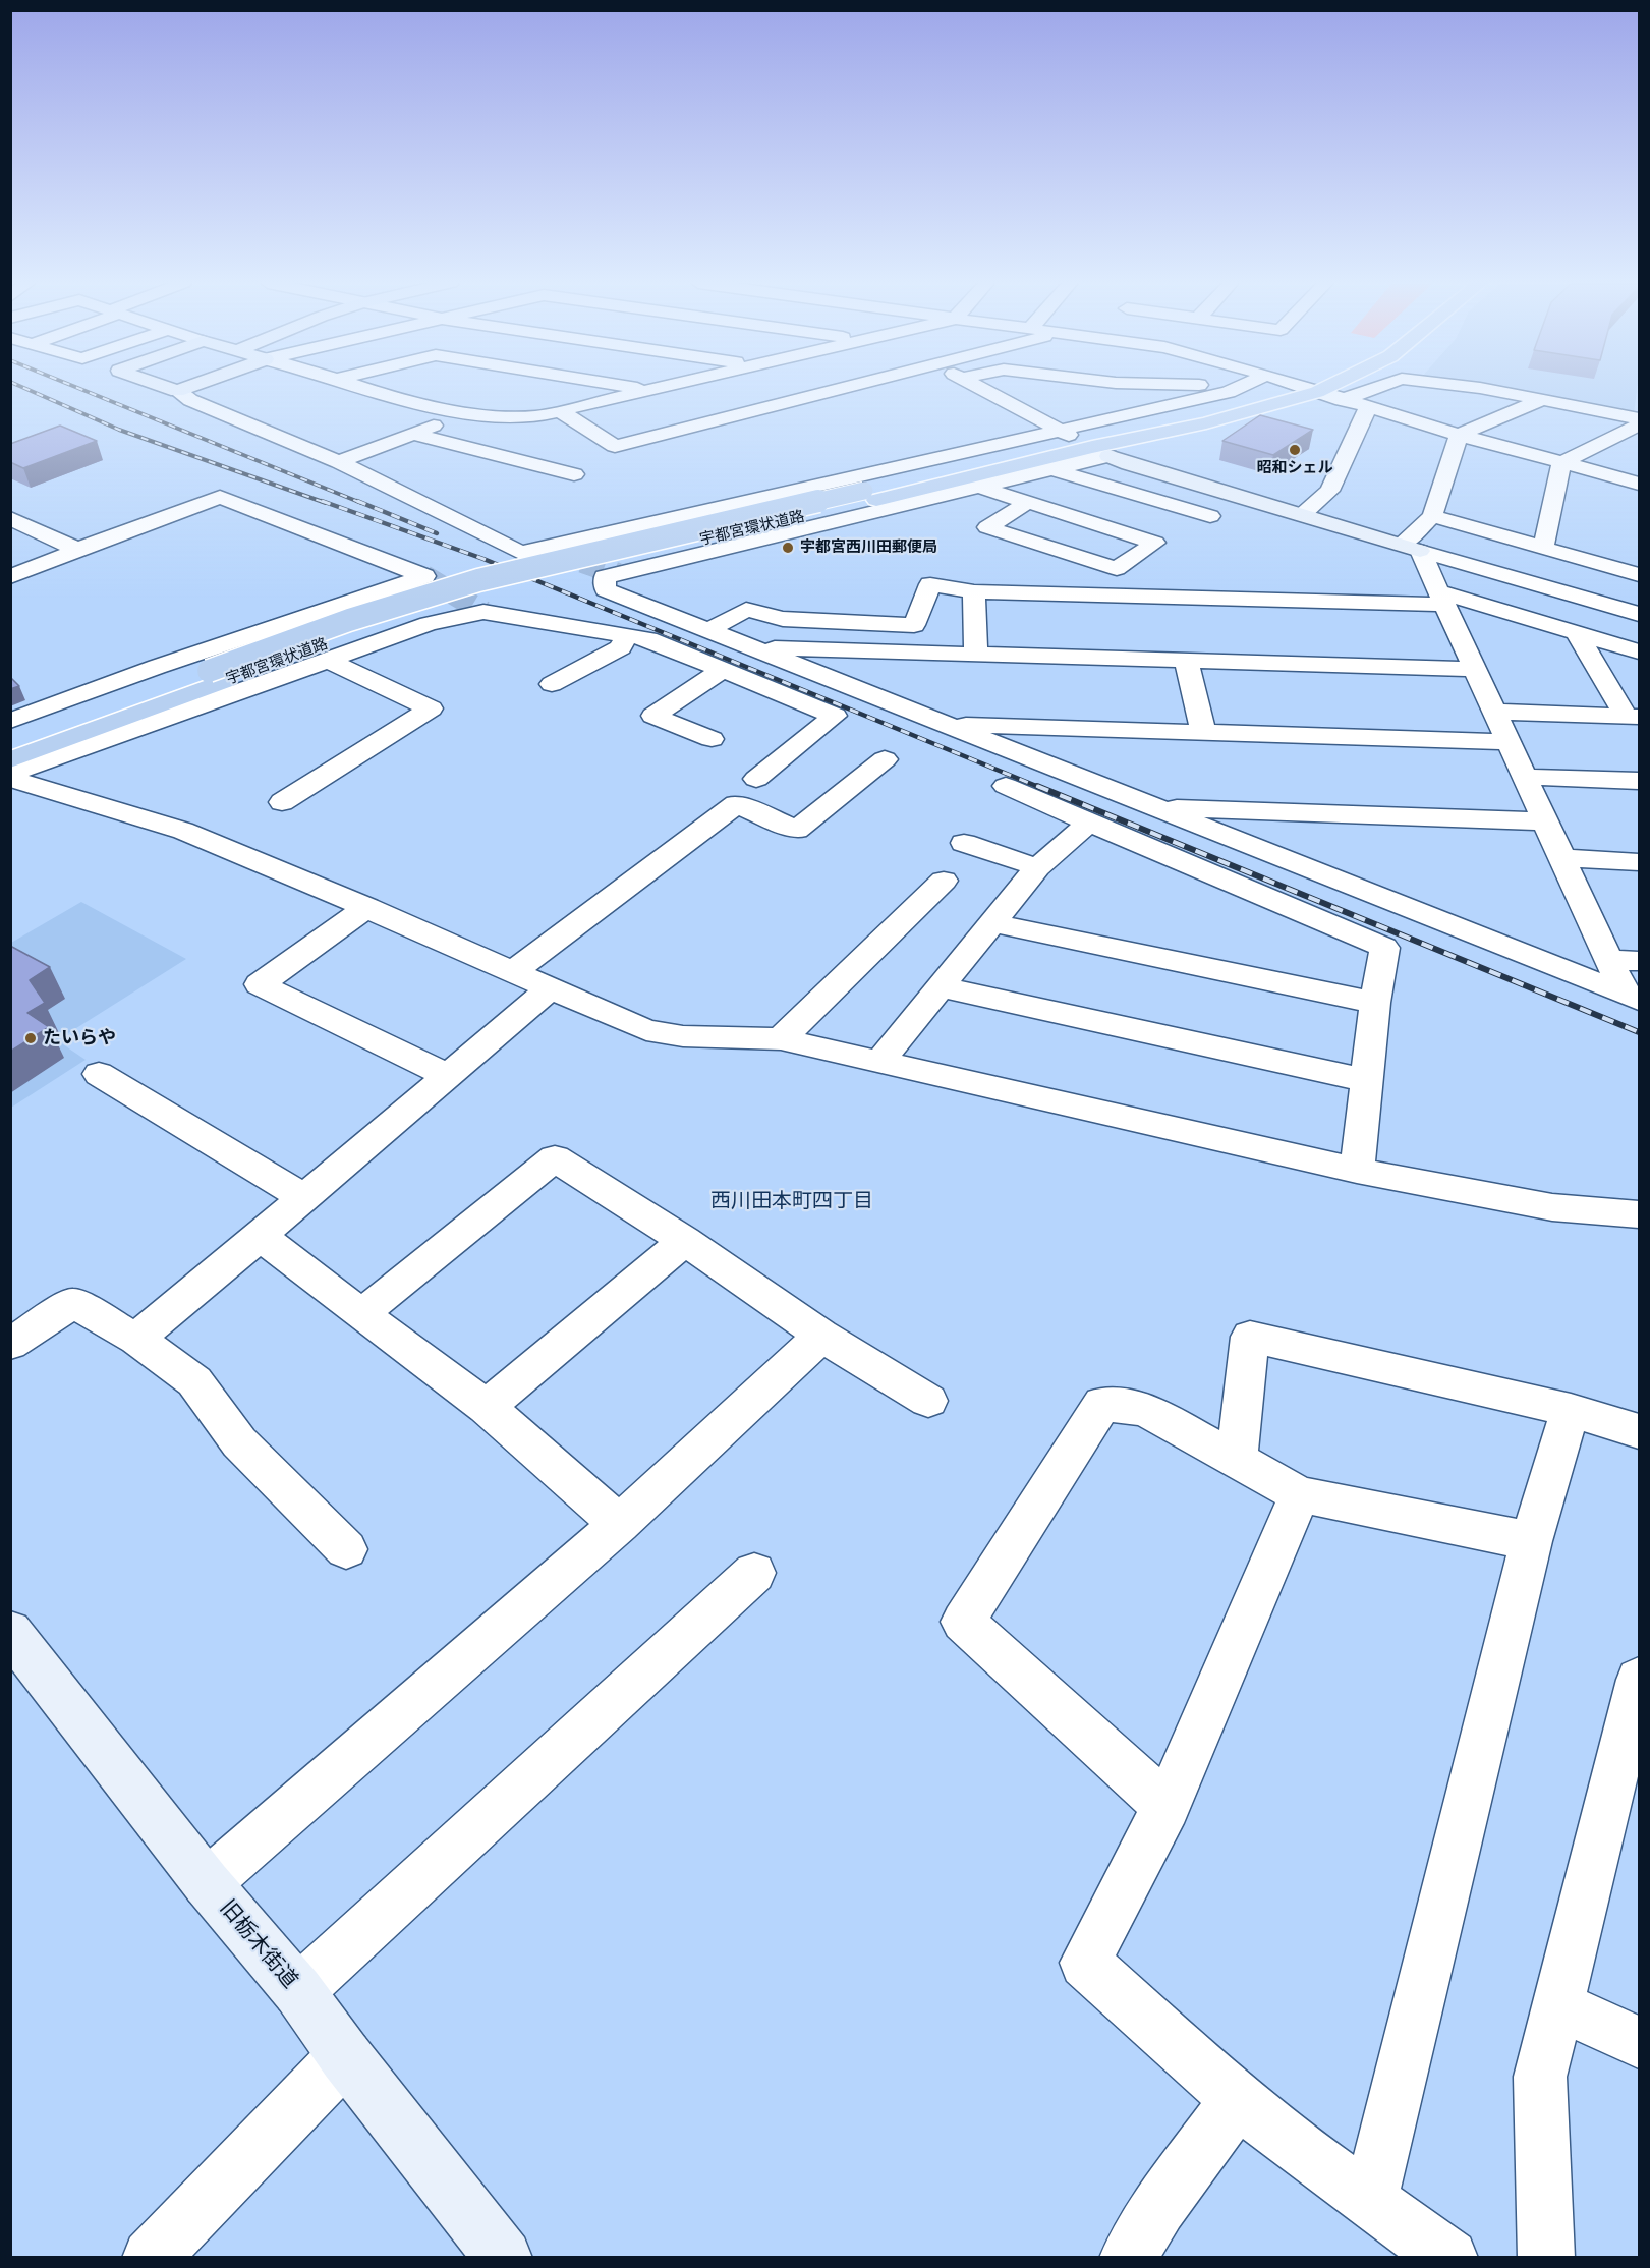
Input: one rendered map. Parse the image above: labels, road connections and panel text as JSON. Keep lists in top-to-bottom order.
{
  "streets": {
    "highway": ["宇都宮環状道路"],
    "street": ["旧栃木街道"]
  },
  "districts": ["西川田本町四丁目"],
  "places": ["昭和シェル", "宇都宮西川田郵便局", "たいらや"]
}
